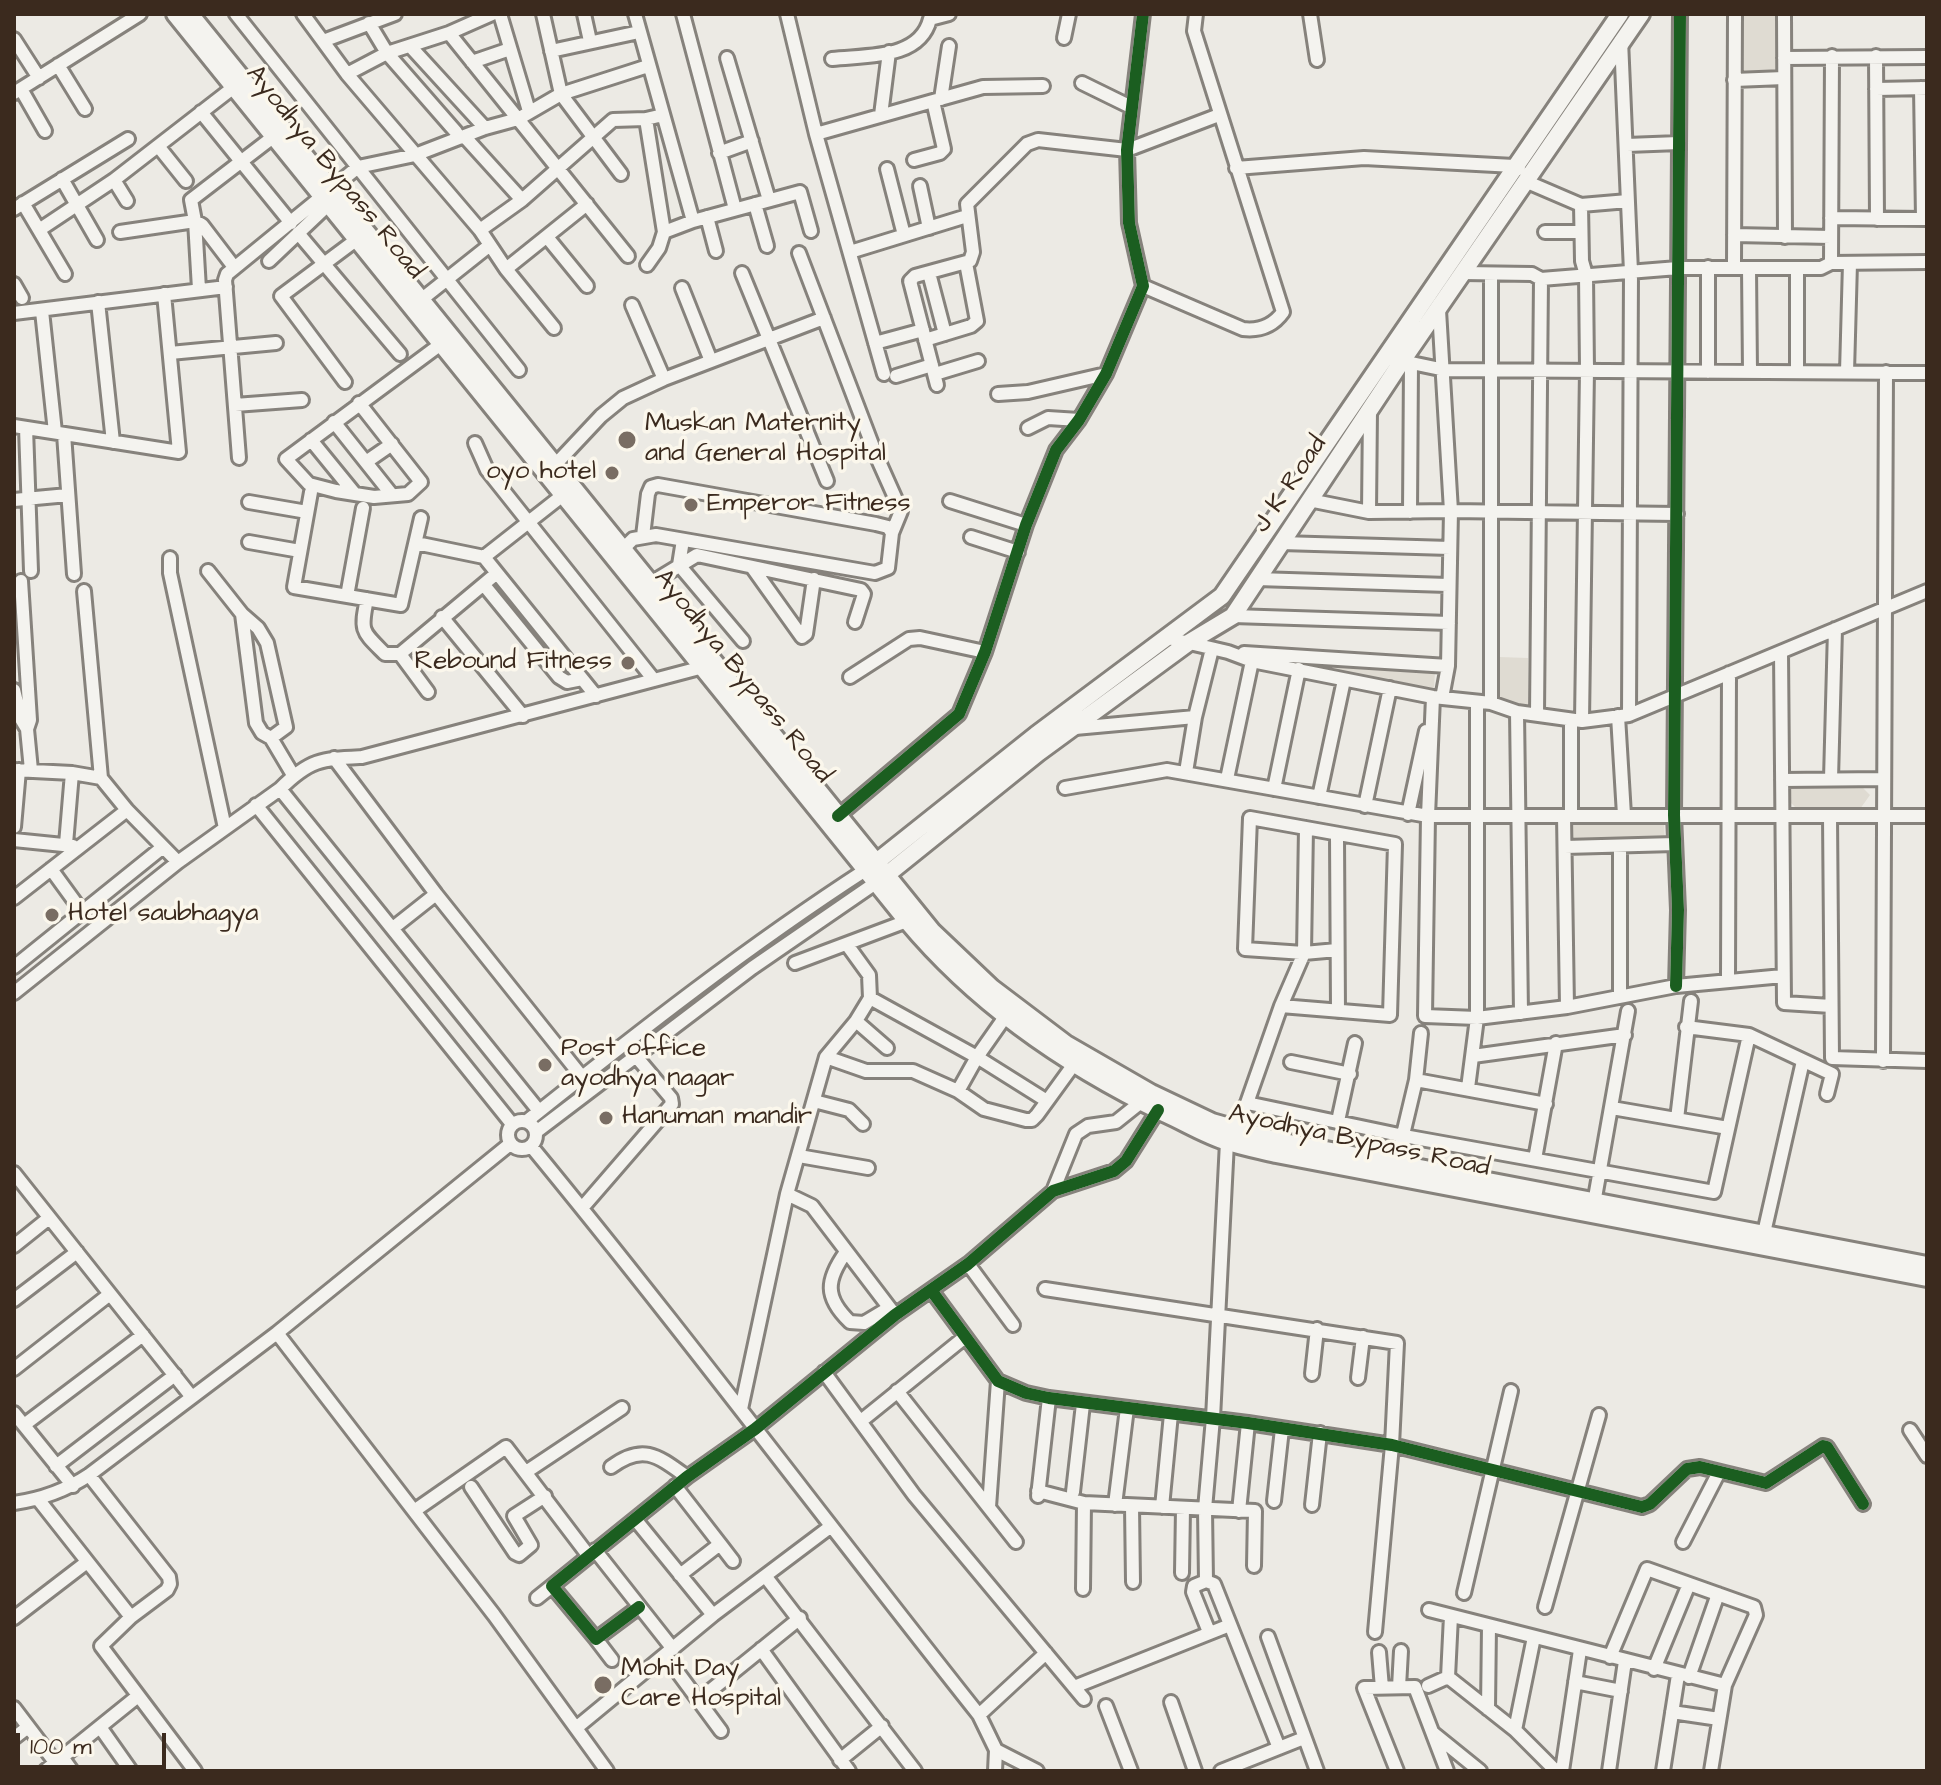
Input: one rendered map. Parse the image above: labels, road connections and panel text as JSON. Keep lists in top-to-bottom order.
{
  "streets": {
    "main road": ["Ayodhya Bypass Road", "J K Road"]
  },
  "crossings": [
    ["Ayodhya Bypass Road", "J K Road"]
  ],
  "places": [
    "Muskan Maternity and General Hospital",
    "oyo hotel",
    "Emperor Fitness",
    "Rebound Fitness",
    "Hotel saubhagya",
    "Post office ayodhya nagar",
    "Hanuman mandir",
    "Mohit Day Care Hospital"
  ],
  "scale_bar": "100 m"
}
